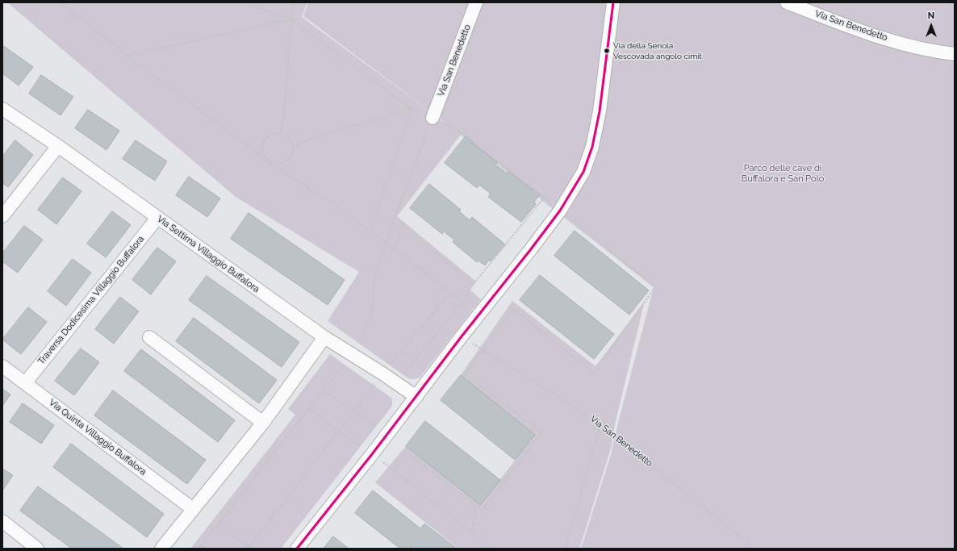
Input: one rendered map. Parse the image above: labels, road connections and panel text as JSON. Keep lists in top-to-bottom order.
{
  "streets": {
    "street": [
      "Via San Benedetto",
      "Via Settima Villaggio Buffalora",
      "Traversa Dodicesima Villaggio Buffalora",
      "Via Quinta Villaggio Buffalora"
    ]
  },
  "crossings": [
    ["Via Settima Villaggio Buffalora", "Traversa Dodicesima Villaggio Buffalora"],
    ["Traversa Dodicesima Villaggio Buffalora", "Via Quinta Villaggio Buffalora"]
  ],
  "parks": ["Parco delle cave di Buffalora e San Polo"],
  "places": ["Via della Seriola Vescovada angolo cimit"],
  "north": "top"
}
